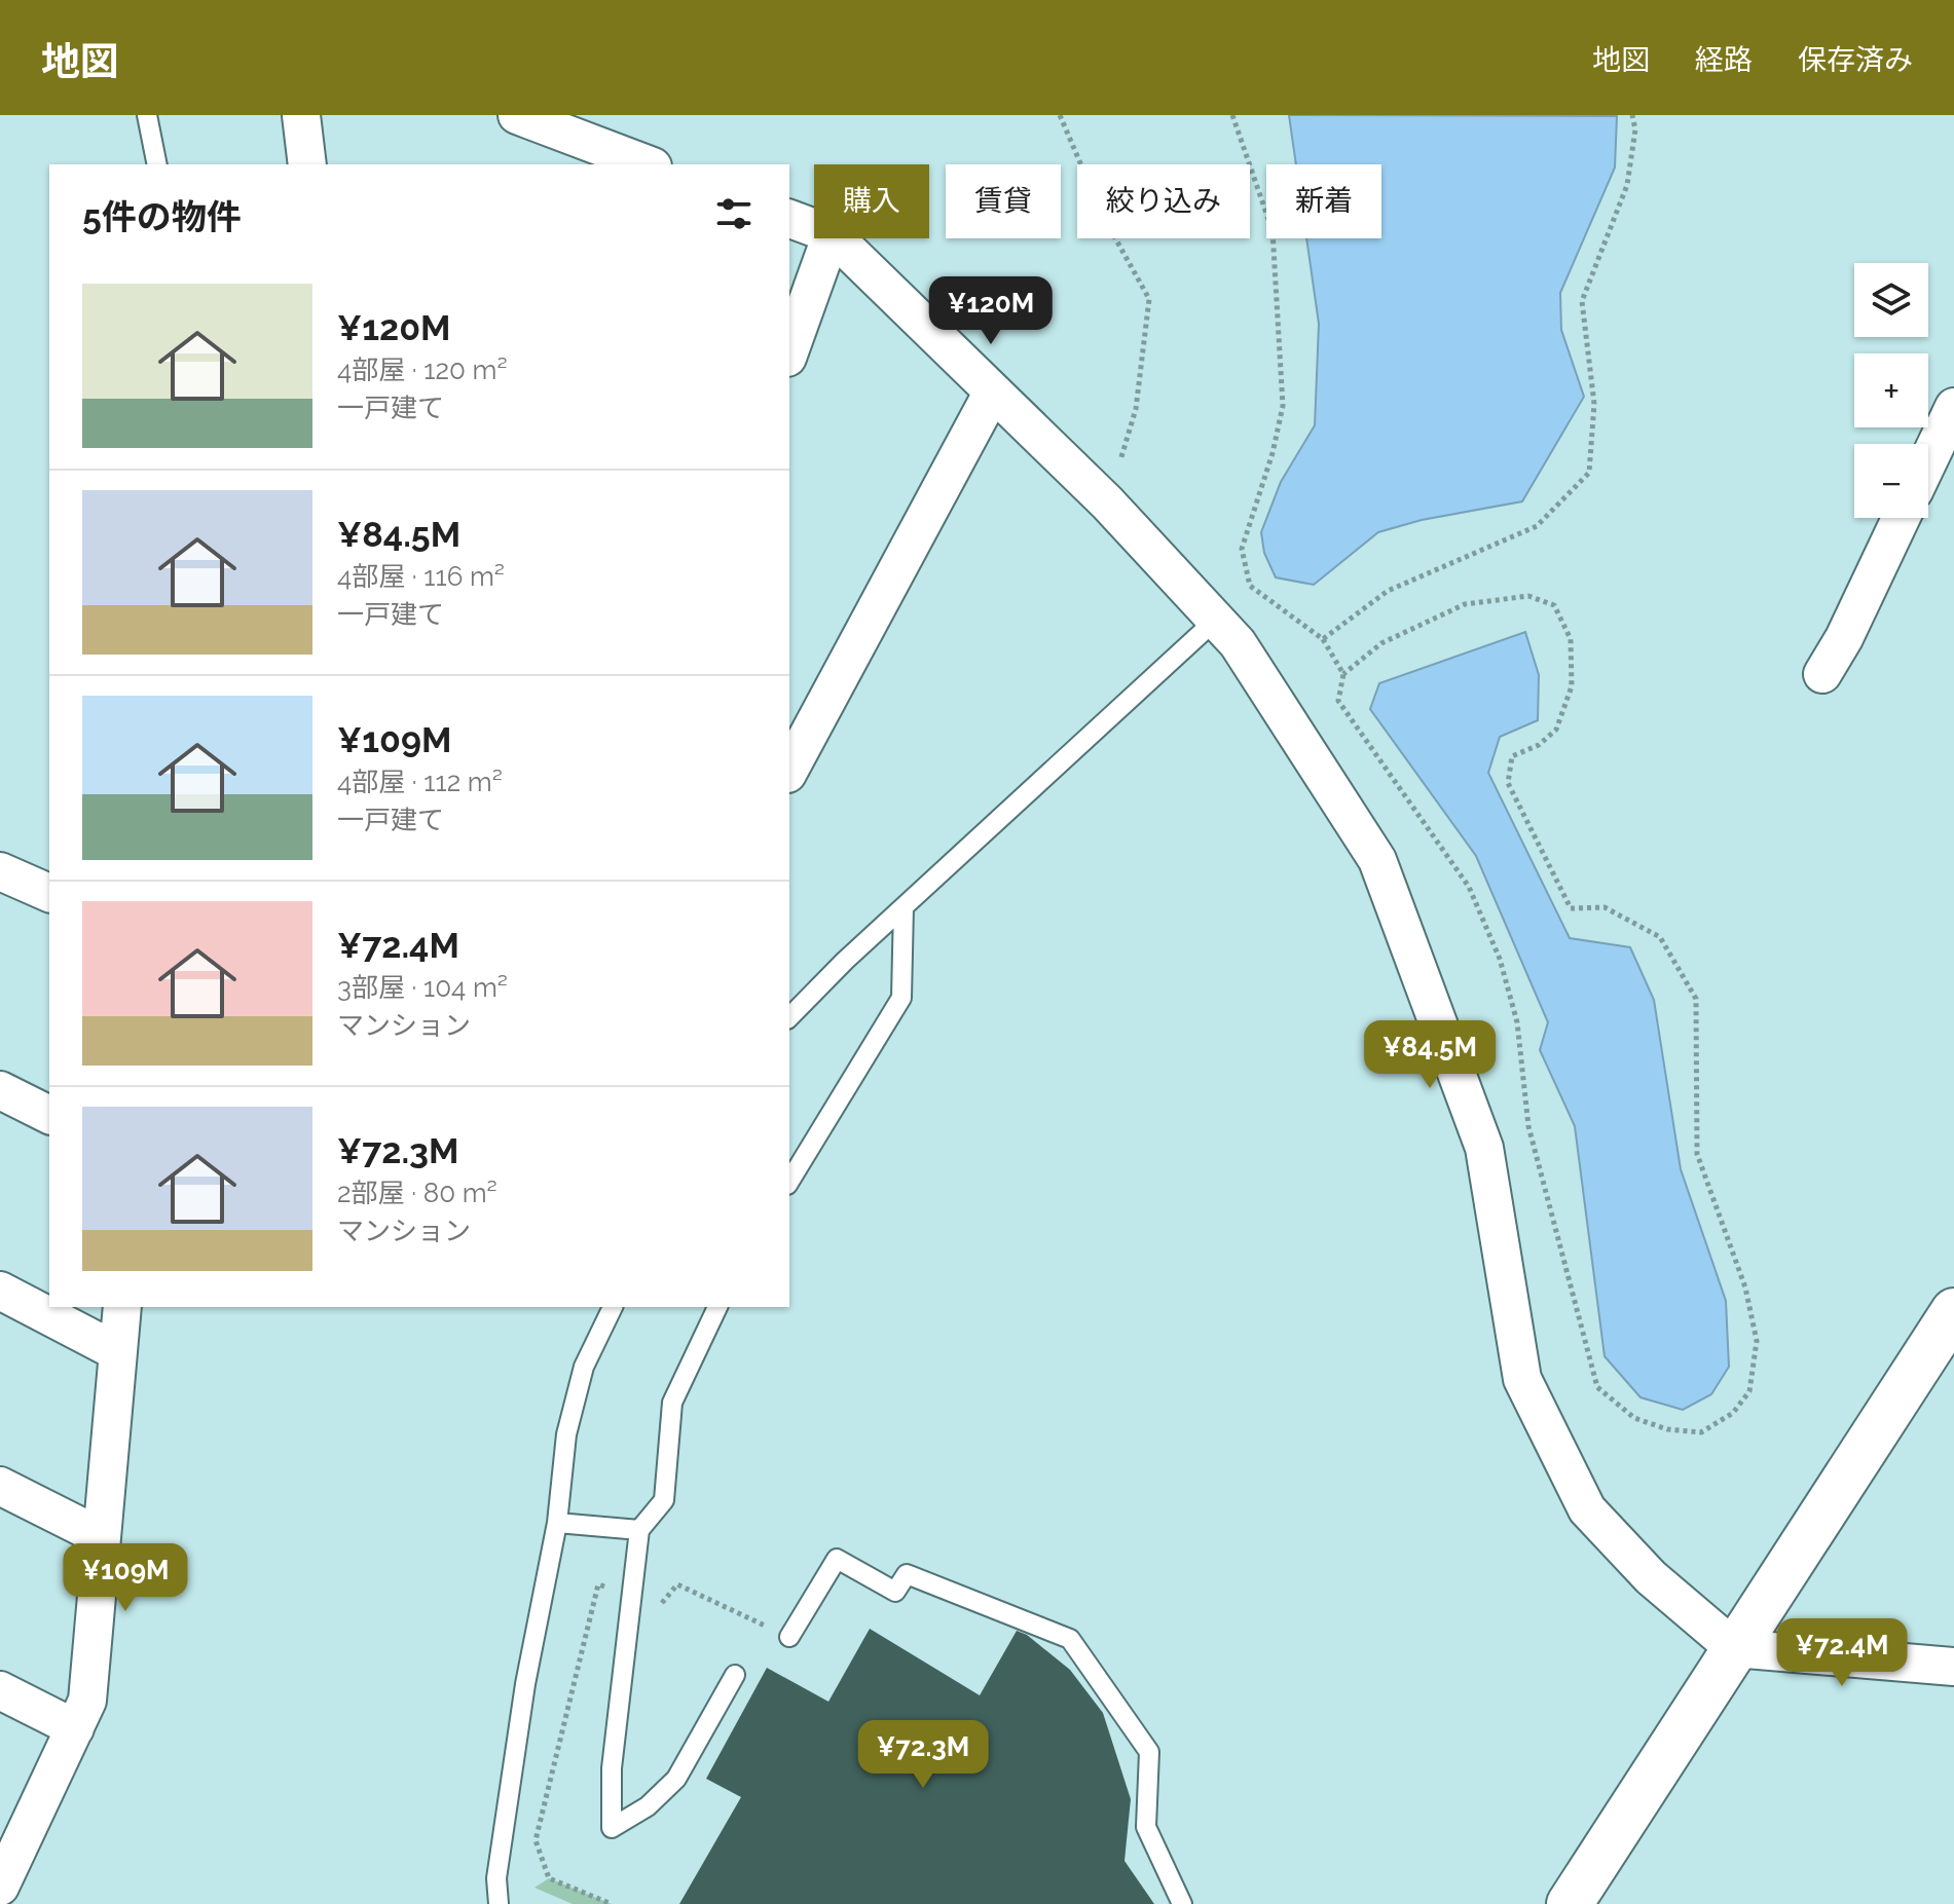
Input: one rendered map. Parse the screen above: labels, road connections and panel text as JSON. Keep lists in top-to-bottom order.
{
  "page": {
    "header": "地図",
    "nav": ["地図", "経路", "保存済み"],
    "chip": [
      "購入",
      "賃貸",
      "絞り込み",
      "新着"
    ],
    "heading": "5件の物件",
    "map_buttons": ["+", "−"],
    "list": [
      {
        "name": "¥120M",
        "note": "4部屋 · 120 m² · 一戸建て"
      },
      {
        "name": "¥84.5M",
        "note": "4部屋 · 116 m² · 一戸建て"
      },
      {
        "name": "¥109M",
        "note": "4部屋 · 112 m² · 一戸建て"
      },
      {
        "name": "¥72.4M",
        "note": "3部屋 · 104 m² · マンション"
      },
      {
        "name": "¥72.3M",
        "note": "2部屋 · 80 m² · マンション"
      }
    ],
    "price": [
      "¥120M",
      "¥84.5M",
      "¥109M",
      "¥72.4M",
      "¥72.3M"
    ]
  }
}
